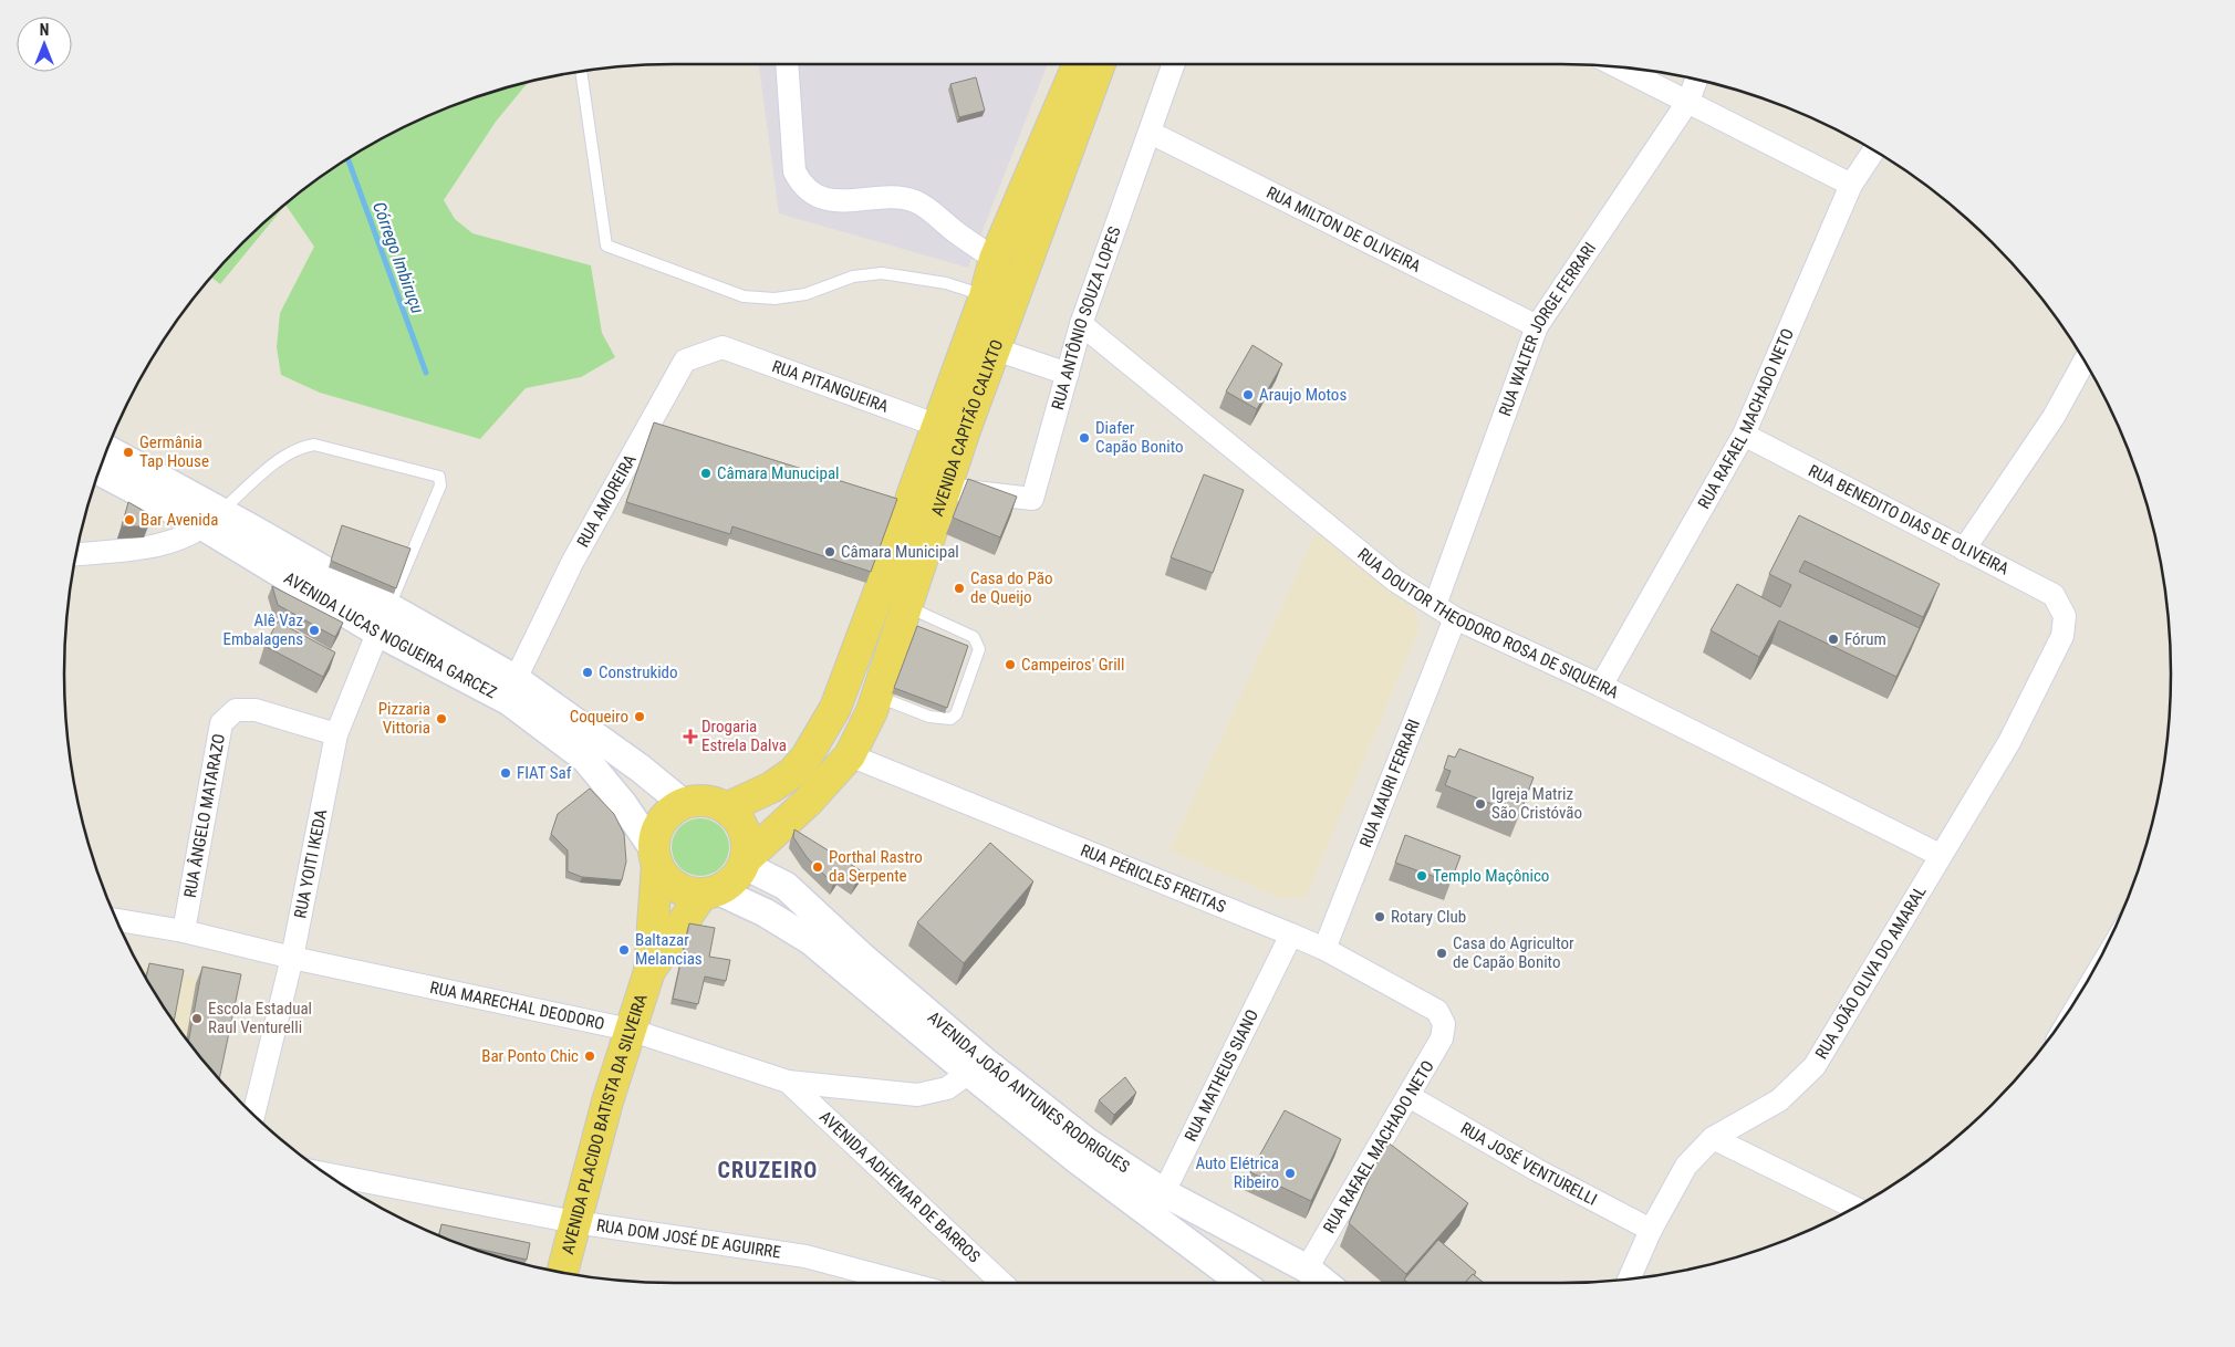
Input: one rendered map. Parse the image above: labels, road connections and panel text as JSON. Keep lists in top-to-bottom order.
{
  "streets": {
    "main road": ["AVENIDA CAPITÃO CALIXTO", "AVENIDA PLACIDO BATISTA DA SILVEIRA"],
    "street": [
      "RUA MILTON DE OLIVEIRA",
      "RUA ANTÔNIO SOUZA LOPES",
      "RUA WALTER JORGE FERRARI",
      "RUA PITANGUEIRA",
      "RUA RAFAEL MACHADO NETO",
      "RUA AMOREIRA",
      "RUA BENEDITO DIAS DE OLIVEIRA",
      "RUA DOUTOR THEODORO ROSA DE SIQUEIRA",
      "AVENIDA LUCAS NOGUEIRA GARCEZ",
      "RUA MAURI FERRARI",
      "RUA ÂNGELO MATARAZO",
      "RUA YOITI IKEDA",
      "RUA PÉRICLES FREITAS",
      "RUA JOÃO OLIVA DO AMARAL",
      "RUA MARECHAL DEODORO",
      "RUA MATHEUS SIANO",
      "AVENIDA JOÃO ANTUNES RODRIGUES",
      "RUA JOSÉ VENTURELLI",
      "AVENIDA ADHEMAR DE BARROS",
      "RUA DOM JOSÉ DE AGUIRRE"
    ]
  },
  "crossings": [
    ["RUA MILTON DE OLIVEIRA", "RUA ANTÔNIO SOUZA LOPES"],
    ["RUA MILTON DE OLIVEIRA", "RUA WALTER JORGE FERRARI"],
    ["RUA ANTÔNIO SOUZA LOPES", "AVENIDA CAPITÃO CALIXTO"],
    ["RUA ANTÔNIO SOUZA LOPES", "RUA DOUTOR THEODORO ROSA DE SIQUEIRA"],
    ["RUA WALTER JORGE FERRARI", "RUA DOUTOR THEODORO ROSA DE SIQUEIRA"],
    ["RUA PITANGUEIRA", "AVENIDA CAPITÃO CALIXTO"],
    ["RUA PITANGUEIRA", "RUA AMOREIRA"],
    ["RUA RAFAEL MACHADO NETO", "RUA BENEDITO DIAS DE OLIVEIRA"],
    ["RUA RAFAEL MACHADO NETO", "RUA DOUTOR THEODORO ROSA DE SIQUEIRA"],
    ["RUA RAFAEL MACHADO NETO", "RUA PÉRICLES FREITAS"],
    ["RUA RAFAEL MACHADO NETO", "AVENIDA JOÃO ANTUNES RODRIGUES"],
    ["RUA RAFAEL MACHADO NETO", "RUA JOSÉ VENTURELLI"],
    ["AVENIDA CAPITÃO CALIXTO", "AVENIDA LUCAS NOGUEIRA GARCEZ"],
    ["AVENIDA CAPITÃO CALIXTO", "RUA PÉRICLES FREITAS"],
    ["AVENIDA CAPITÃO CALIXTO", "AVENIDA JOÃO ANTUNES RODRIGUES"],
    ["AVENIDA CAPITÃO CALIXTO", "AVENIDA PLACIDO BATISTA DA SILVEIRA"],
    ["RUA AMOREIRA", "AVENIDA LUCAS NOGUEIRA GARCEZ"],
    ["RUA BENEDITO DIAS DE OLIVEIRA", "RUA JOÃO OLIVA DO AMARAL"],
    ["RUA DOUTOR THEODORO ROSA DE SIQUEIRA", "RUA MAURI FERRARI"],
    ["RUA DOUTOR THEODORO ROSA DE SIQUEIRA", "RUA JOÃO OLIVA DO AMARAL"],
    ["AVENIDA LUCAS NOGUEIRA GARCEZ", "RUA YOITI IKEDA"],
    ["AVENIDA LUCAS NOGUEIRA GARCEZ", "AVENIDA JOÃO ANTUNES RODRIGUES"],
    ["AVENIDA LUCAS NOGUEIRA GARCEZ", "AVENIDA PLACIDO BATISTA DA SILVEIRA"],
    ["RUA MAURI FERRARI", "RUA PÉRICLES FREITAS"],
    ["RUA ÂNGELO MATARAZO", "RUA YOITI IKEDA"],
    ["RUA ÂNGELO MATARAZO", "RUA MARECHAL DEODORO"],
    ["RUA YOITI IKEDA", "RUA MARECHAL DEODORO"],
    ["RUA PÉRICLES FREITAS", "RUA MATHEUS SIANO"],
    ["RUA JOÃO OLIVA DO AMARAL", "RUA JOSÉ VENTURELLI"],
    ["RUA MARECHAL DEODORO", "AVENIDA JOÃO ANTUNES RODRIGUES"],
    ["RUA MARECHAL DEODORO", "AVENIDA PLACIDO BATISTA DA SILVEIRA"],
    ["RUA MARECHAL DEODORO", "AVENIDA ADHEMAR DE BARROS"],
    ["RUA MATHEUS SIANO", "AVENIDA JOÃO ANTUNES RODRIGUES"],
    ["AVENIDA JOÃO ANTUNES RODRIGUES", "AVENIDA PLACIDO BATISTA DA SILVEIRA"],
    ["AVENIDA PLACIDO BATISTA DA SILVEIRA", "RUA DOM JOSÉ DE AGUIRRE"]
  ],
  "districts": ["CRUZEIRO"],
  "water": ["Córrego Imbiruçu"],
  "places": {
    "other": [
      "Araujo Motos",
      "Diafer Capão Bonito",
      "Germânia Tap House",
      "Câmara Munucipal",
      "Bar Avenida",
      "Câmara Municipal",
      "Casa do Pão de Queijo",
      "Alê Vaz Embalagens",
      "Fórum",
      "Campeiros' Grill",
      "Construkido",
      "Coqueiro",
      "Pizzaria Vittoria",
      "FIAT Saf",
      "Igreja Matriz São Cristóvão",
      "Porthal Rastro da Serpente",
      "Templo Maçônico",
      "Rotary Club",
      "Baltazar Melancias",
      "Casa do Agricultor de Capão Bonito",
      "Escola Estadual Raul Venturelli",
      "Bar Ponto Chic",
      "Auto Elétrica Ribeiro"
    ],
    "health": ["Drogaria Estrela Dalva"]
  },
  "north": "top"
}
